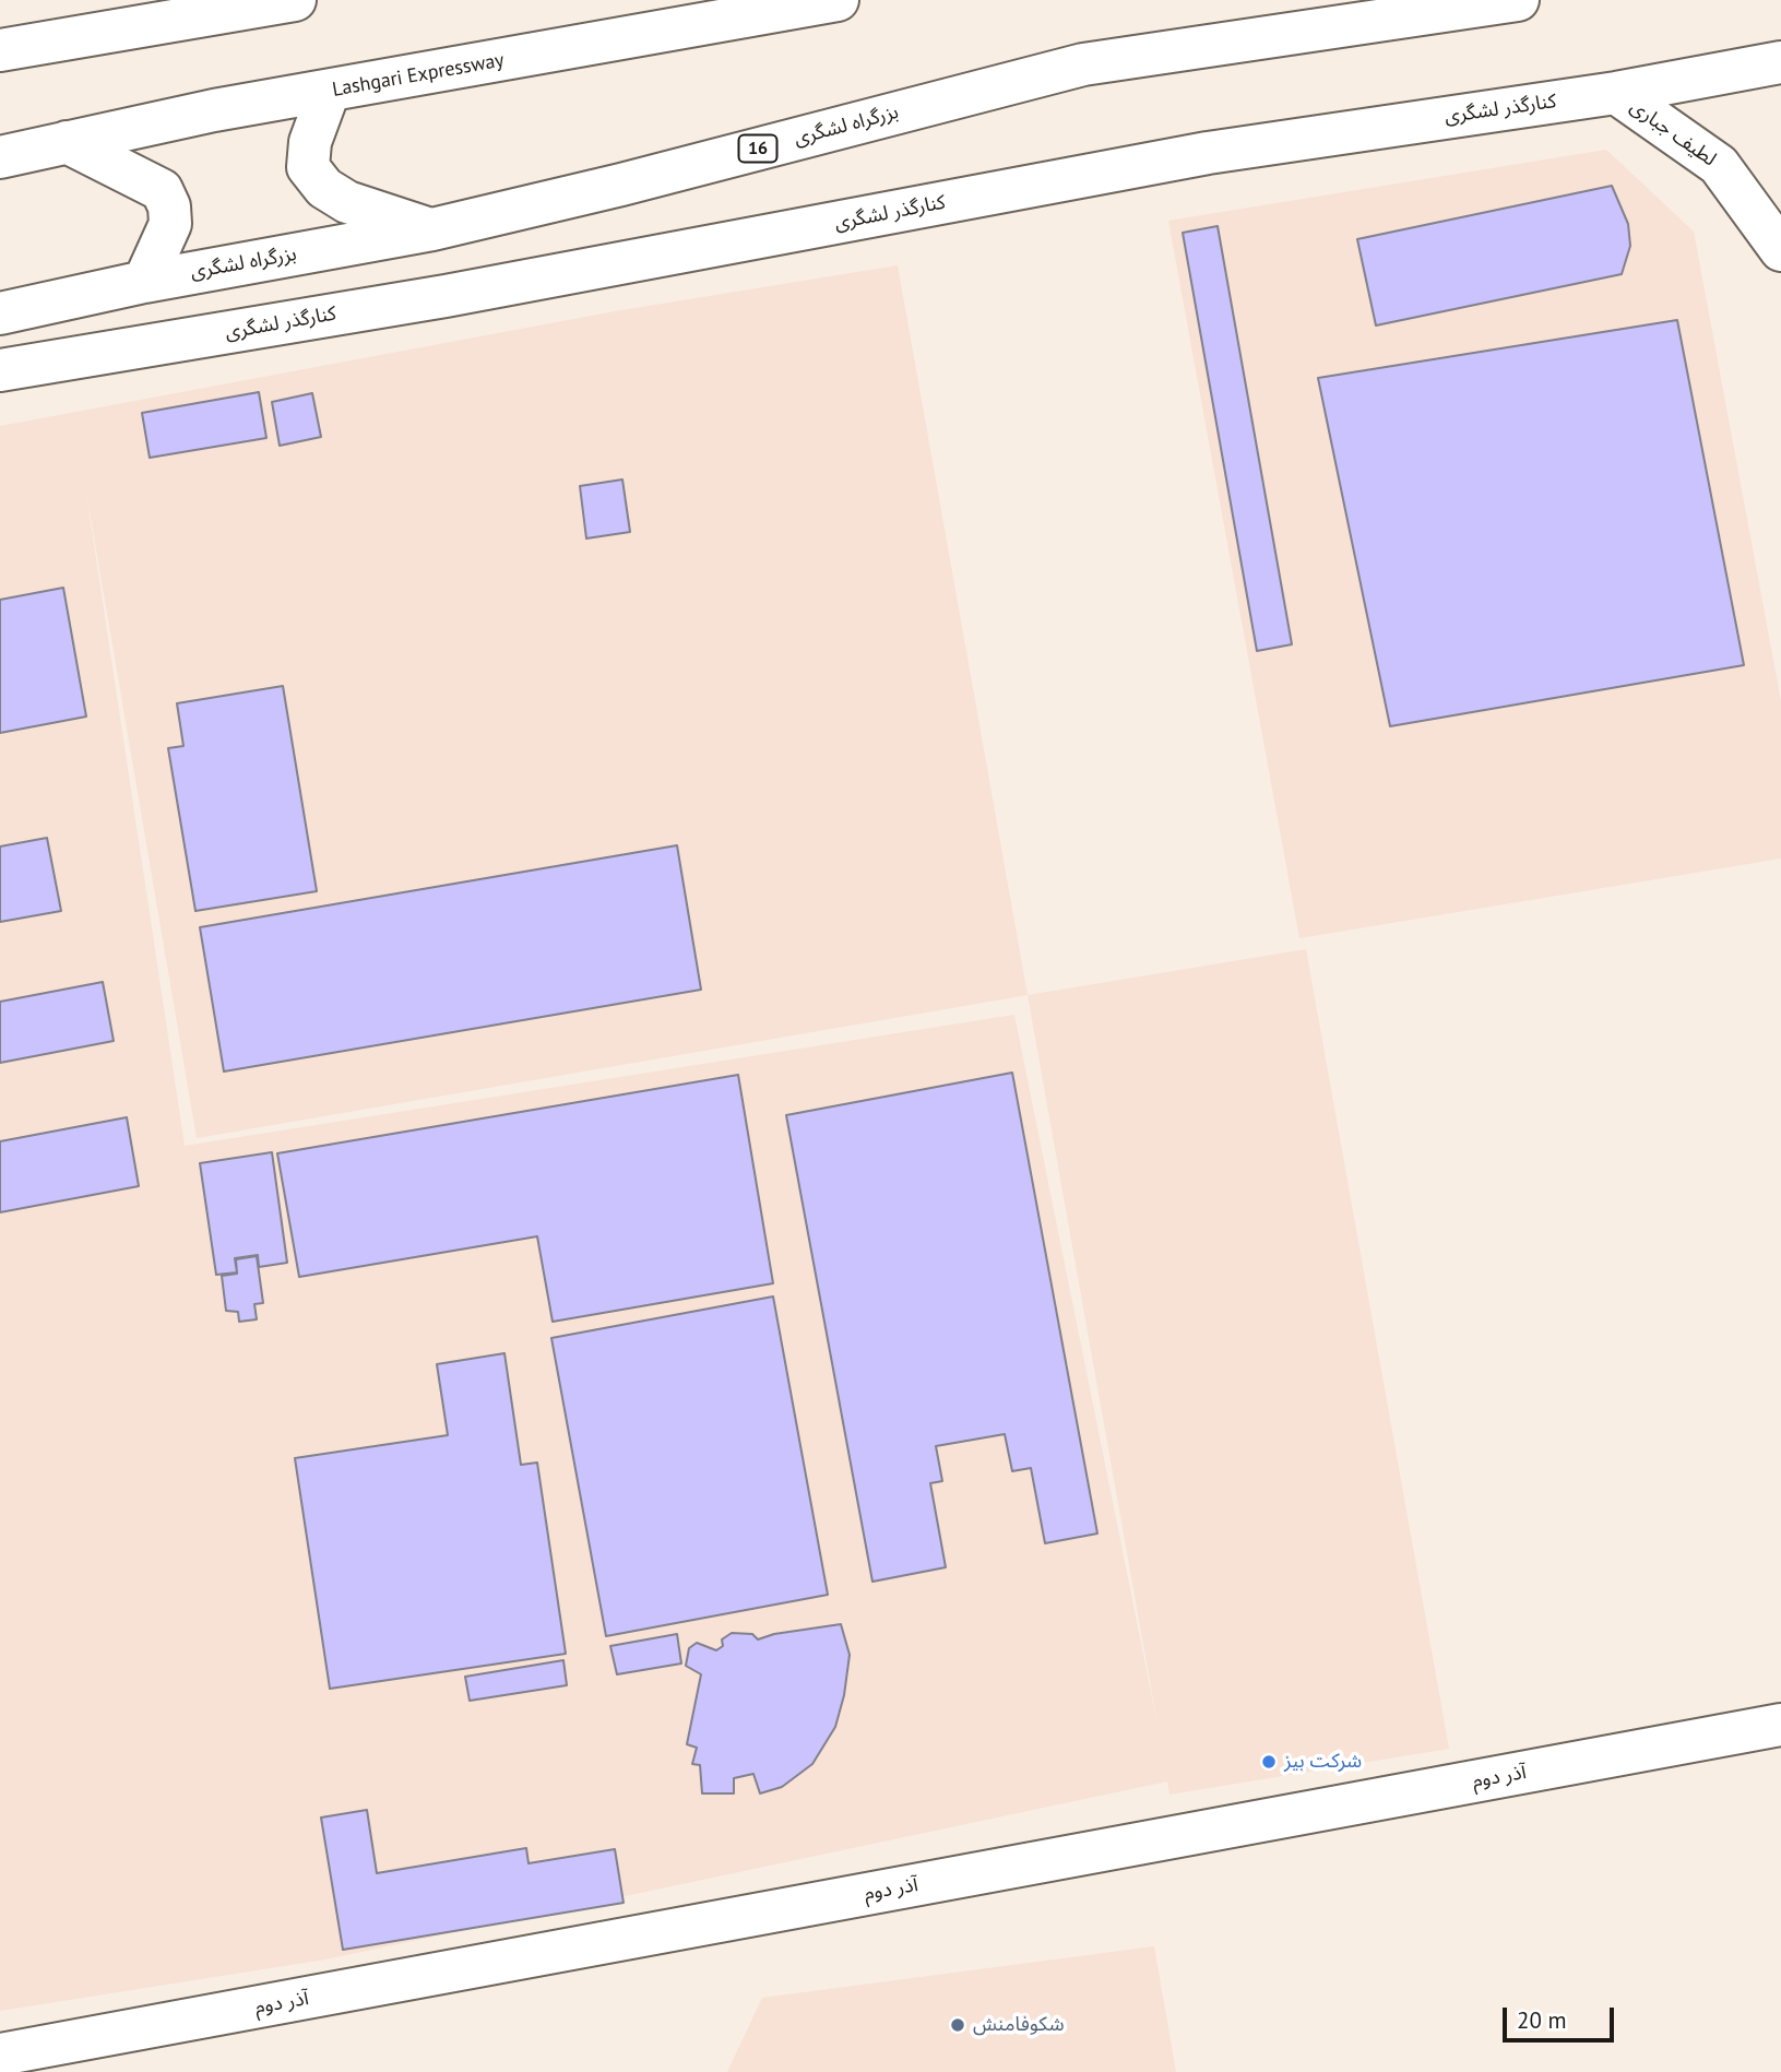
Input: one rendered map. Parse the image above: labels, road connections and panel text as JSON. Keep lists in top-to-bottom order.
{
  "streets": {
    "main road": [
      "Lashgari Expressway",
      "کنارگذر لشگری",
      "بزرگراه لشگری",
      "لطیف جباری",
      "16",
      "آذر دوم"
    ]
  },
  "crossings": [
    ["کنارگذر لشگری", "لطیف جباری"]
  ],
  "places": ["شرکت بیز", "شکوفامنش"],
  "scale_bar": "20 m"
}
